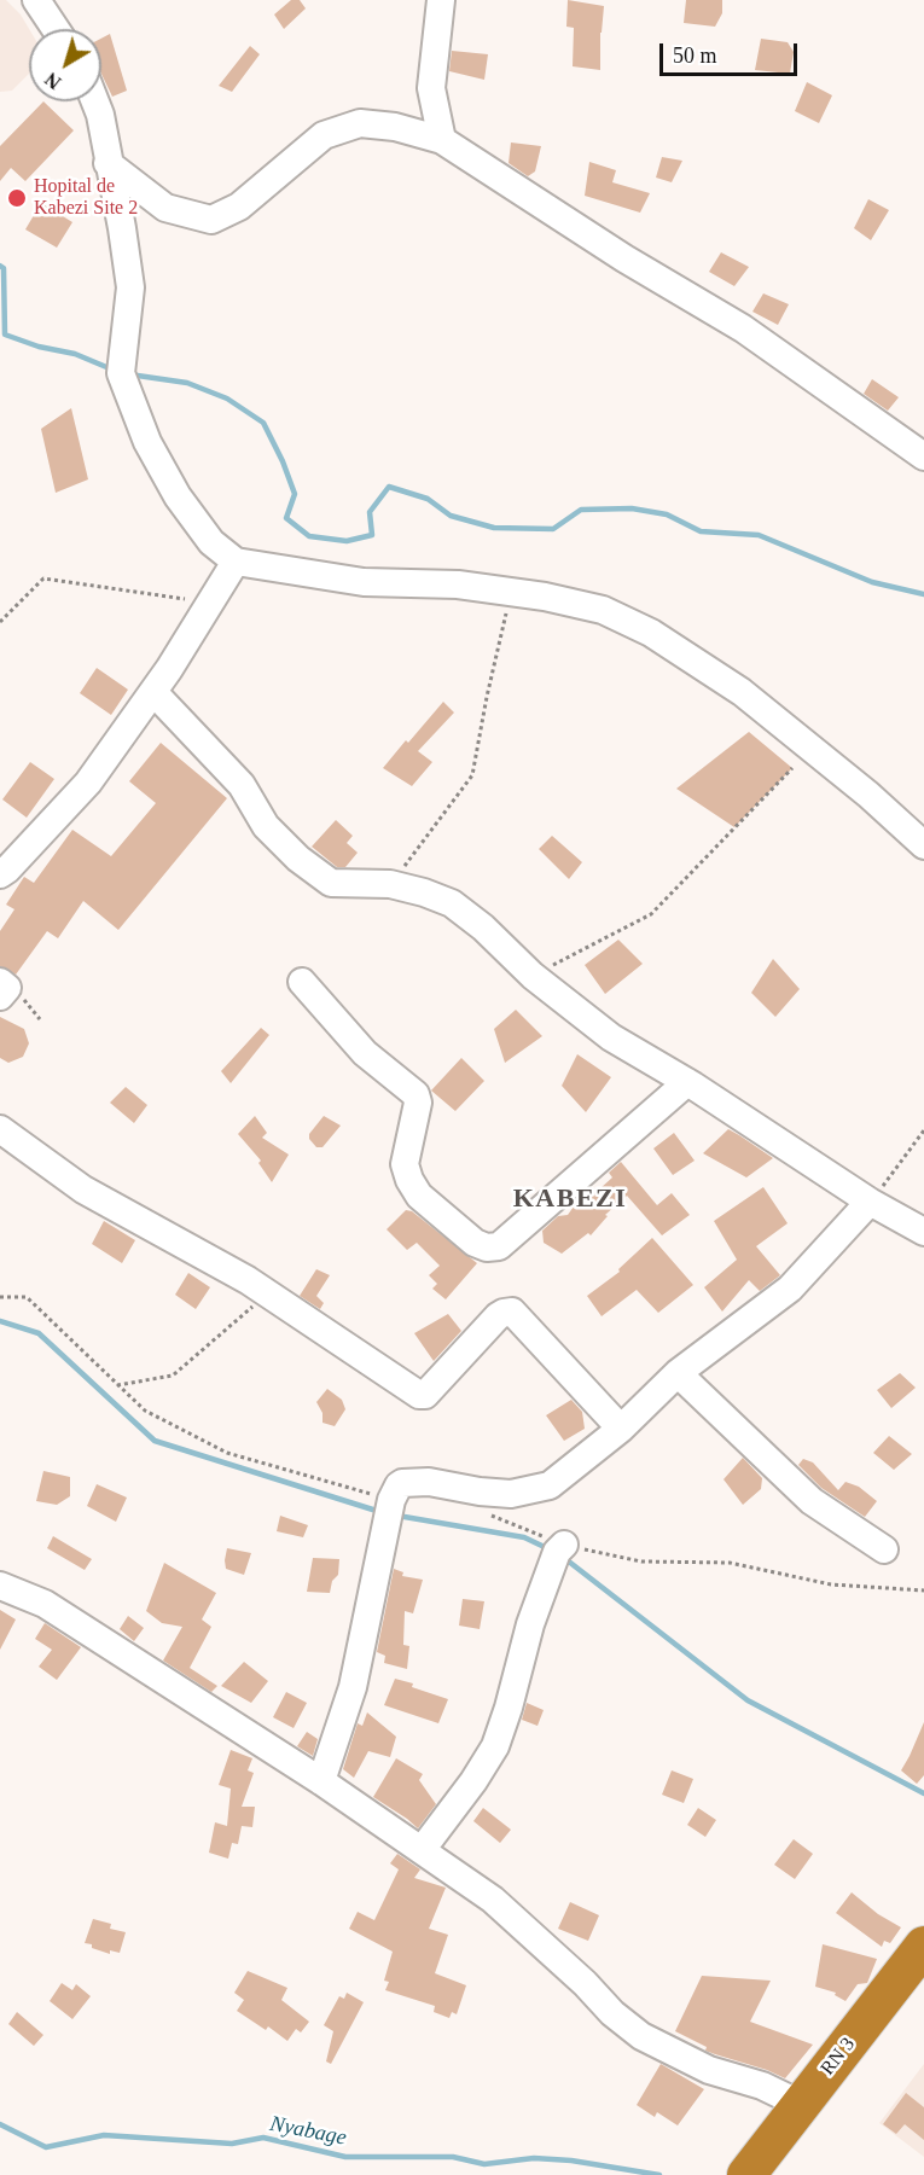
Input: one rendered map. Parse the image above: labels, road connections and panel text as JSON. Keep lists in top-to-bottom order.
{
  "streets": {
    "highway": ["RN 3"]
  },
  "districts": ["KABEZI"],
  "water": ["Nyabage"],
  "places": ["Hopital de Kabezi Site 2"],
  "scale_bar": "50 m",
  "north": "bottom left"
}
